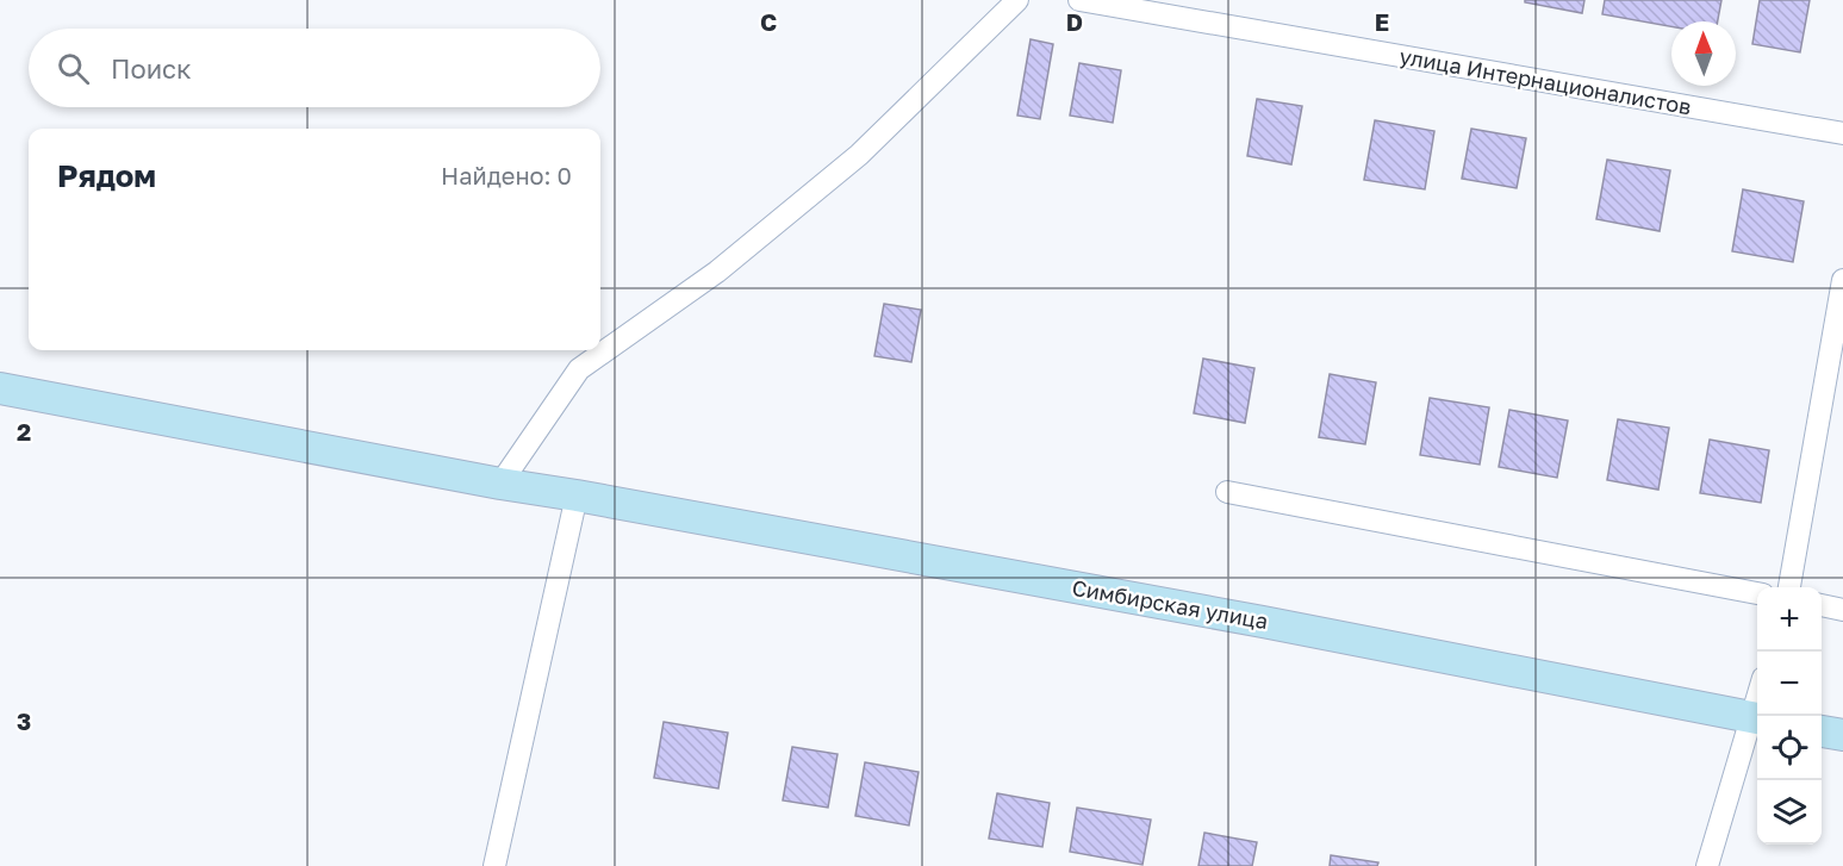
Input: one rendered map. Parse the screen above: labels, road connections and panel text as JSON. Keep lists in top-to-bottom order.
{
  "streets": {
    "main road": ["Симбирская улица"],
    "street": ["улица Интернационалистов"]
  },
  "north": "top",
  "page": {
    "search": "Поиск",
    "heading": ["Рядом", "Найдено: 0"],
    "map_buttons": ["+", "−"]
  },
  "grid": {
    "columns": ["C", "D", "E"],
    "rows": ["2", "3"]
  }
}
